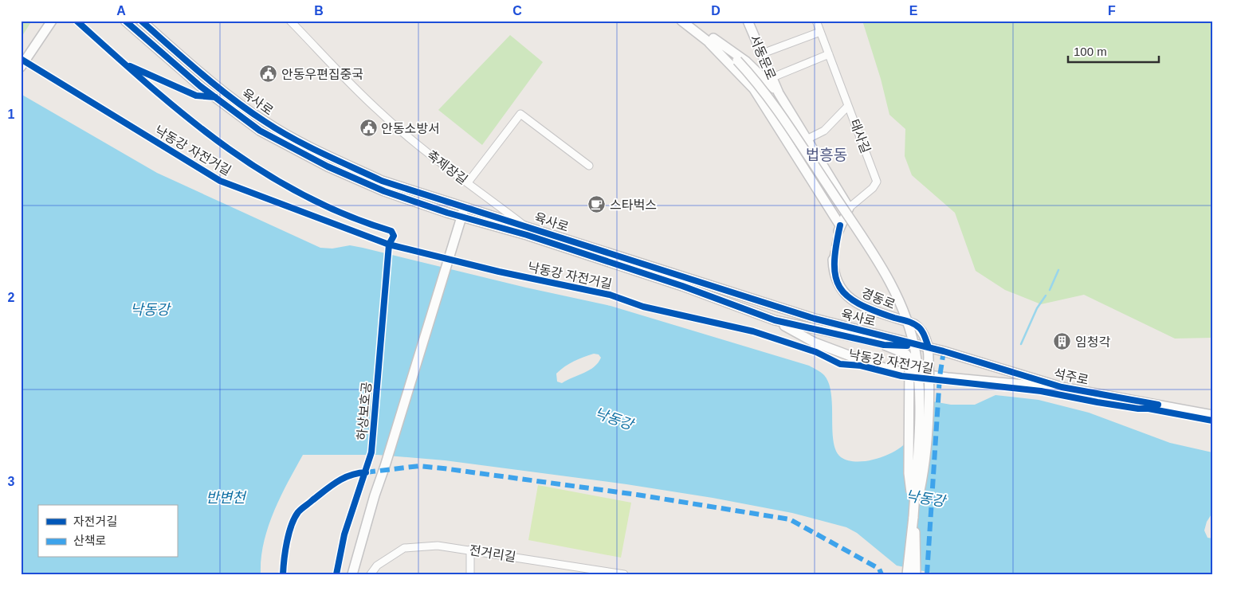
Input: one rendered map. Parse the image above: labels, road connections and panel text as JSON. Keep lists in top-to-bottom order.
{
  "streets": {
    "street": [
      "서동문로",
      "육사로",
      "태사길",
      "축제장길",
      "경동로",
      "석주로",
      "전거리길"
    ],
    "cycle path": ["낙동강 자전거길", "하상보호공"]
  },
  "crossings": [
    ["육사로", "축제장길"],
    ["육사로", "경동로"],
    ["육사로", "석주로"],
    ["경동로", "석주로"]
  ],
  "districts": ["법흥동"],
  "water": ["낙동강", "반변천"],
  "places": {
    "public building": ["안동우편집중국", "안동소방서"],
    "cafe": ["스타벅스"],
    "building": ["임청각"]
  },
  "legend": ["자전거길", "산책로"],
  "scale_bar": "100 m",
  "grid": {
    "columns": [
      "A",
      "B",
      "C",
      "D",
      "E",
      "F"
    ],
    "rows": ["1", "2", "3"]
  }
}
